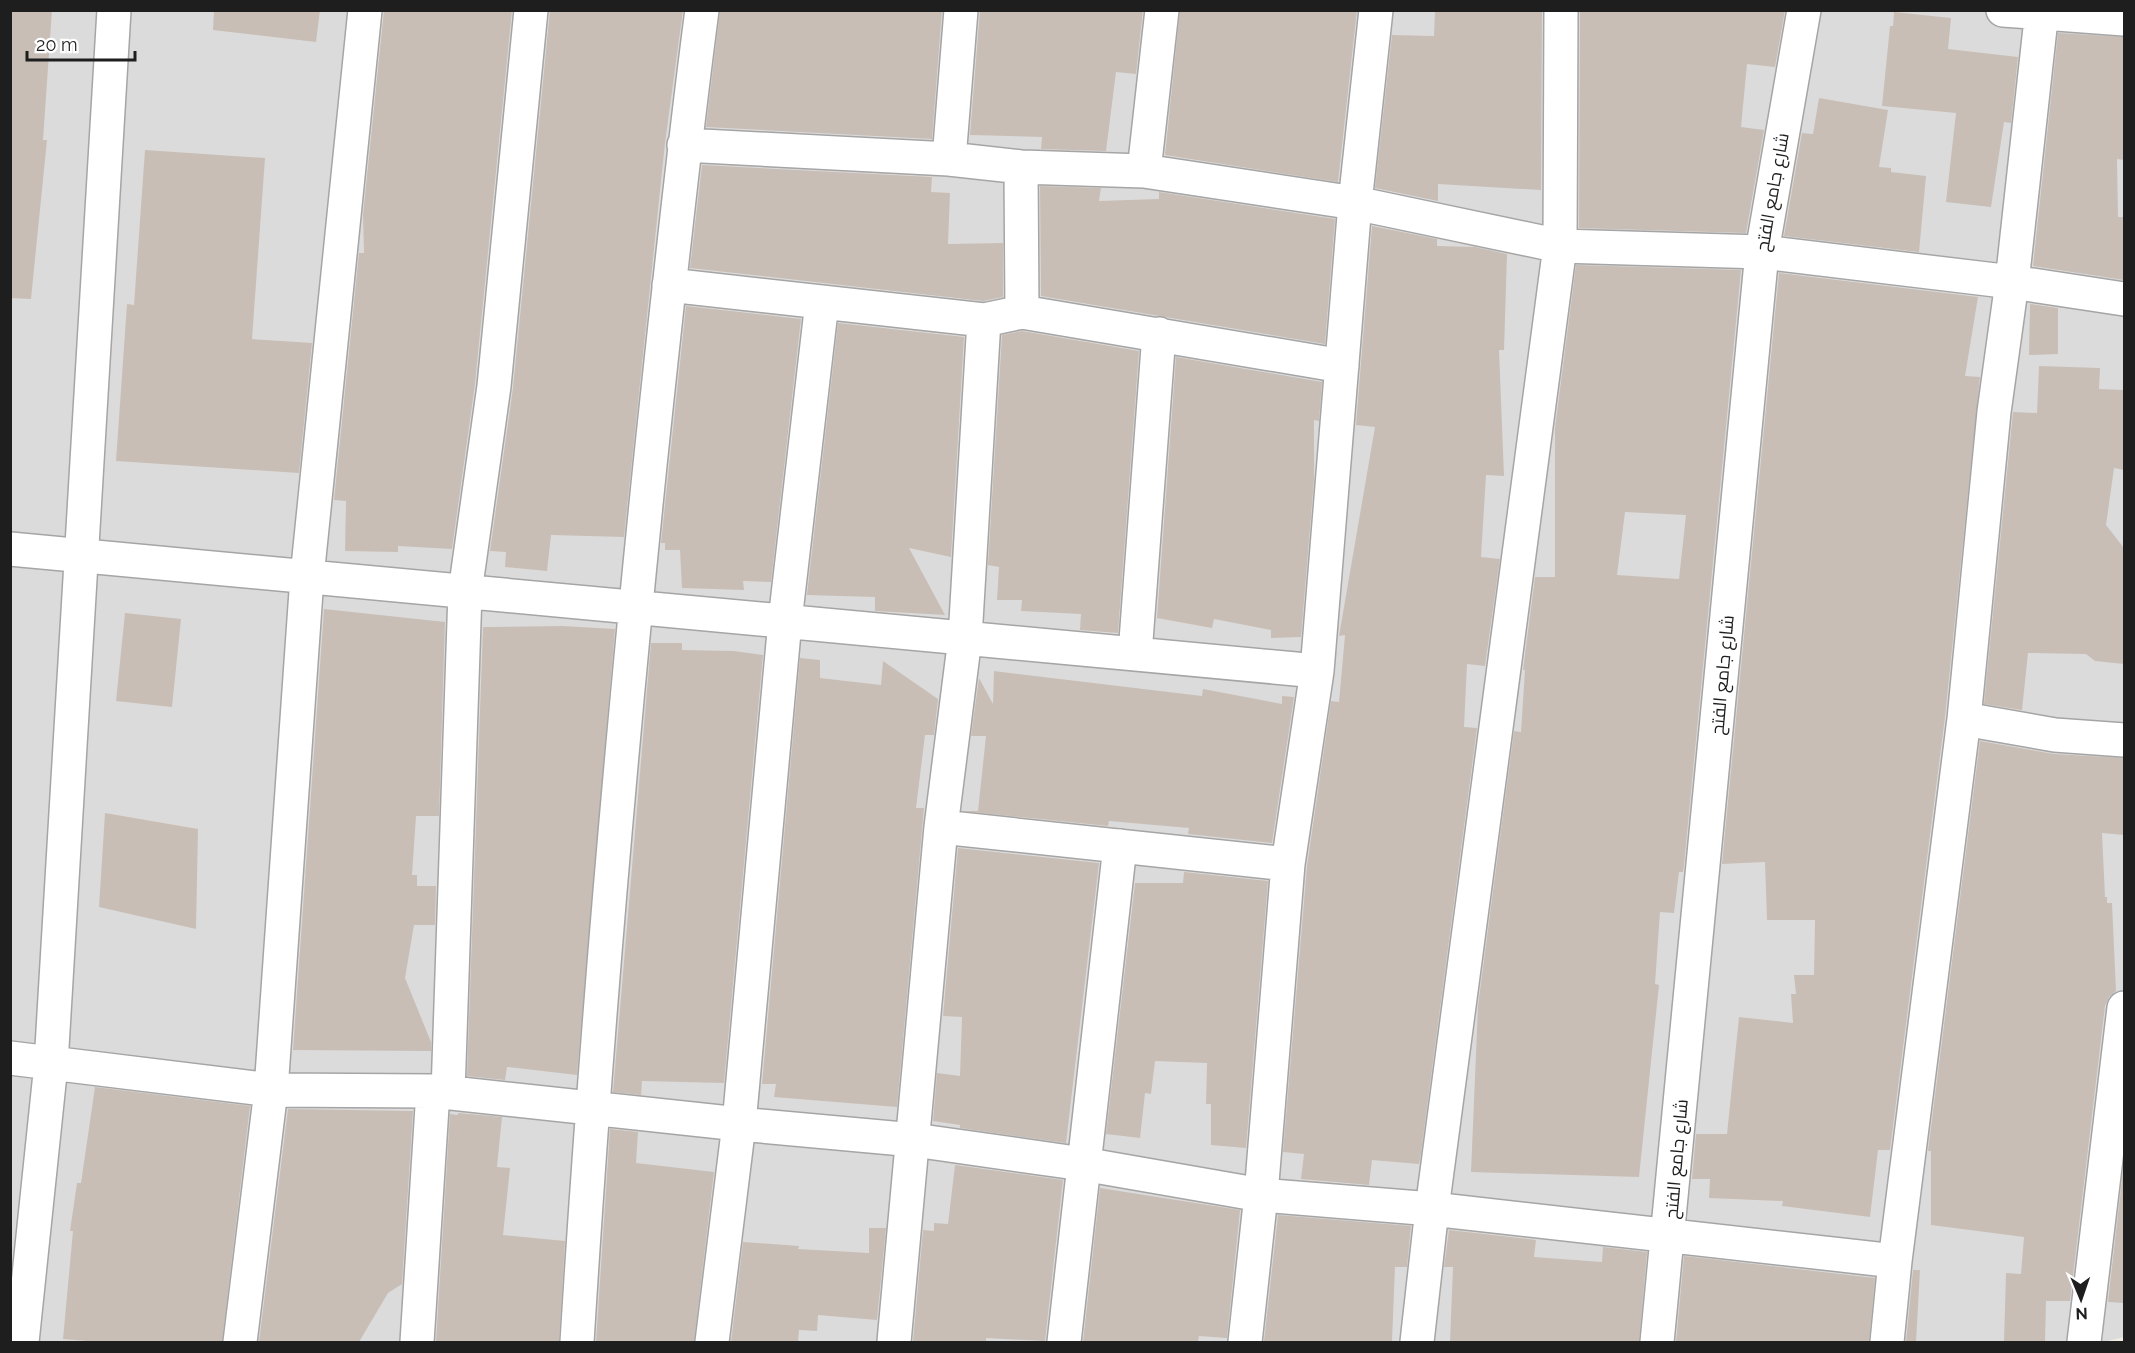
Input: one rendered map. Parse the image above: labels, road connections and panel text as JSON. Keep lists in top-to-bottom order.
{
  "streets": {
    "street": ["شارع جامع الفتح"]
  },
  "scale_bar": "20 m",
  "north": "bottom"
}
